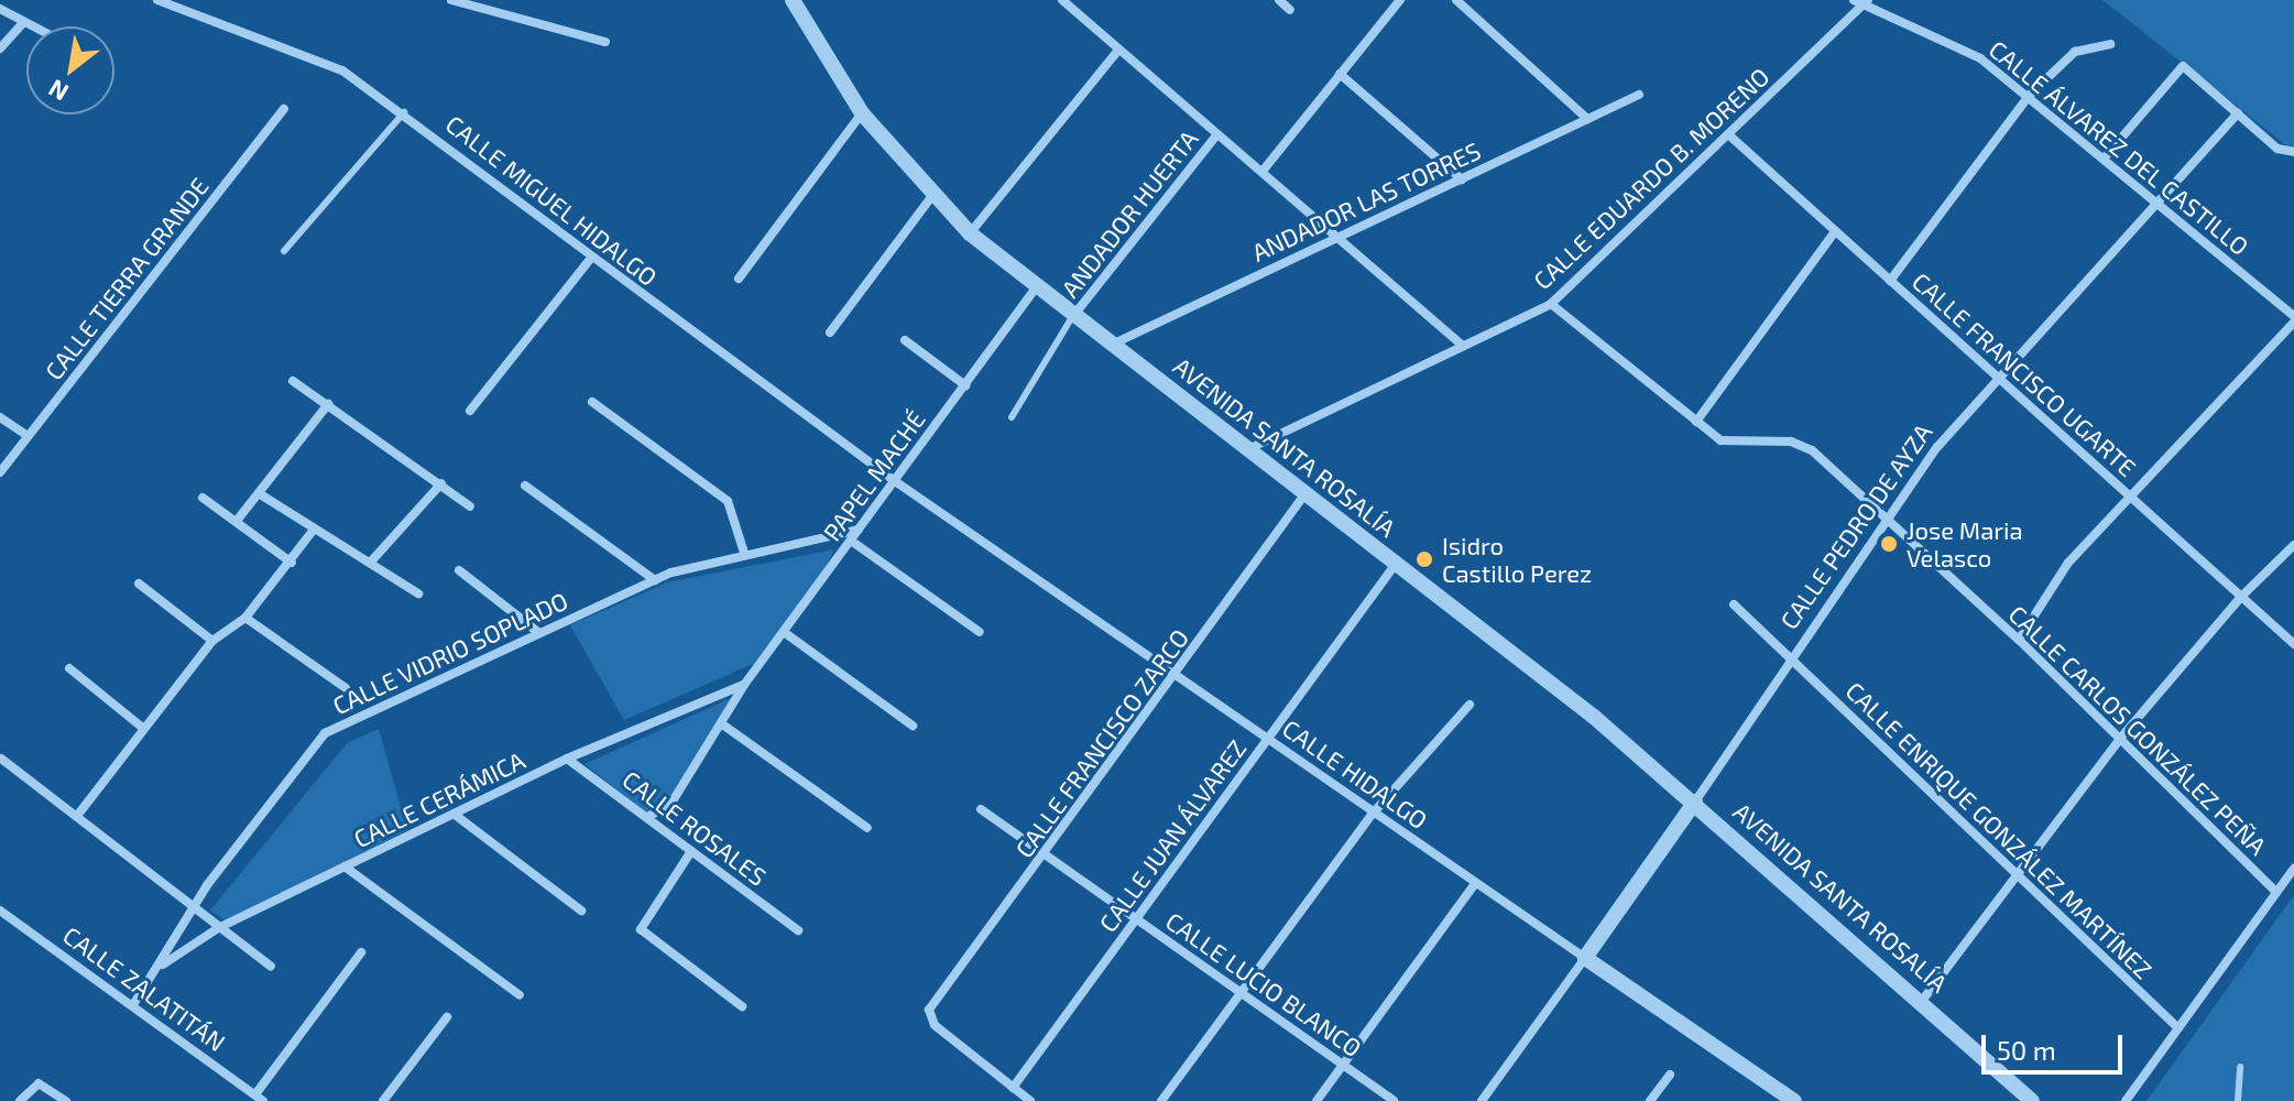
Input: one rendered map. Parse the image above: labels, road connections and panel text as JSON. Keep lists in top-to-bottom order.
{
  "streets": {
    "street": [
      "CALLE ÁLVAREZ DEL CASTILLO",
      "CALLE EDUARDO B. MORENO",
      "CALLE MIGUEL HIDALGO",
      "ANDADOR LAS TORRES",
      "ANDADOR HUERTA",
      "CALLE TIERRA GRANDE",
      "CALLE FRANCISCO UGARTE",
      "AVENIDA SANTA ROSALÍA",
      "PAPEL MACHÉ",
      "CALLE PEDRO DE AYZA",
      "CALLE VIDRIO SOPLADO",
      "CALLE CARLOS GONZÁLEZ PEÑA",
      "CALLE FRANCISCO ZARCO",
      "CALLE HIDALGO",
      "CALLE CERÁMICA",
      "CALLE ROSALES",
      "CALLE ENRIQUE GONZÁLEZ MARTÍNEZ",
      "CALLE JUAN ÁLVAREZ",
      "CALLE LUCIO BLANCO",
      "CALLE ZALATITÁN"
    ]
  },
  "crossings": [
    ["CALLE ÁLVAREZ DEL CASTILLO", "CALLE EDUARDO B. MORENO"],
    ["CALLE ÁLVAREZ DEL CASTILLO", "CALLE PEDRO DE AYZA"],
    ["CALLE EDUARDO B. MORENO", "CALLE FRANCISCO UGARTE"],
    ["CALLE EDUARDO B. MORENO", "AVENIDA SANTA ROSALÍA"],
    ["CALLE EDUARDO B. MORENO", "CALLE CARLOS GONZÁLEZ PEÑA"],
    ["CALLE MIGUEL HIDALGO", "PAPEL MACHÉ"],
    ["CALLE MIGUEL HIDALGO", "CALLE HIDALGO"],
    ["ANDADOR LAS TORRES", "AVENIDA SANTA ROSALÍA"],
    ["ANDADOR HUERTA", "AVENIDA SANTA ROSALÍA"],
    ["CALLE FRANCISCO UGARTE", "CALLE PEDRO DE AYZA"],
    ["AVENIDA SANTA ROSALÍA", "PAPEL MACHÉ"],
    ["AVENIDA SANTA ROSALÍA", "CALLE PEDRO DE AYZA"],
    ["AVENIDA SANTA ROSALÍA", "CALLE FRANCISCO ZARCO"],
    ["AVENIDA SANTA ROSALÍA", "CALLE JUAN ÁLVAREZ"],
    ["PAPEL MACHÉ", "CALLE VIDRIO SOPLADO"],
    ["PAPEL MACHÉ", "CALLE HIDALGO"],
    ["PAPEL MACHÉ", "CALLE CERÁMICA"],
    ["PAPEL MACHÉ", "CALLE ROSALES"],
    ["CALLE PEDRO DE AYZA", "CALLE CARLOS GONZÁLEZ PEÑA"],
    ["CALLE PEDRO DE AYZA", "CALLE HIDALGO"],
    ["CALLE PEDRO DE AYZA", "CALLE ENRIQUE GONZÁLEZ MARTÍNEZ"],
    ["CALLE VIDRIO SOPLADO", "CALLE CERÁMICA"],
    ["CALLE VIDRIO SOPLADO", "CALLE ZALATITÁN"],
    ["CALLE FRANCISCO ZARCO", "CALLE HIDALGO"],
    ["CALLE FRANCISCO ZARCO", "CALLE JUAN ÁLVAREZ"],
    ["CALLE FRANCISCO ZARCO", "CALLE LUCIO BLANCO"],
    ["CALLE HIDALGO", "CALLE JUAN ÁLVAREZ"],
    ["CALLE CERÁMICA", "CALLE ROSALES"],
    ["CALLE JUAN ÁLVAREZ", "CALLE LUCIO BLANCO"]
  ],
  "places": ["Jose Maria Velasco", "Isidro Castillo Perez"],
  "scale_bar": "50 m",
  "north": "bottom left"
}
